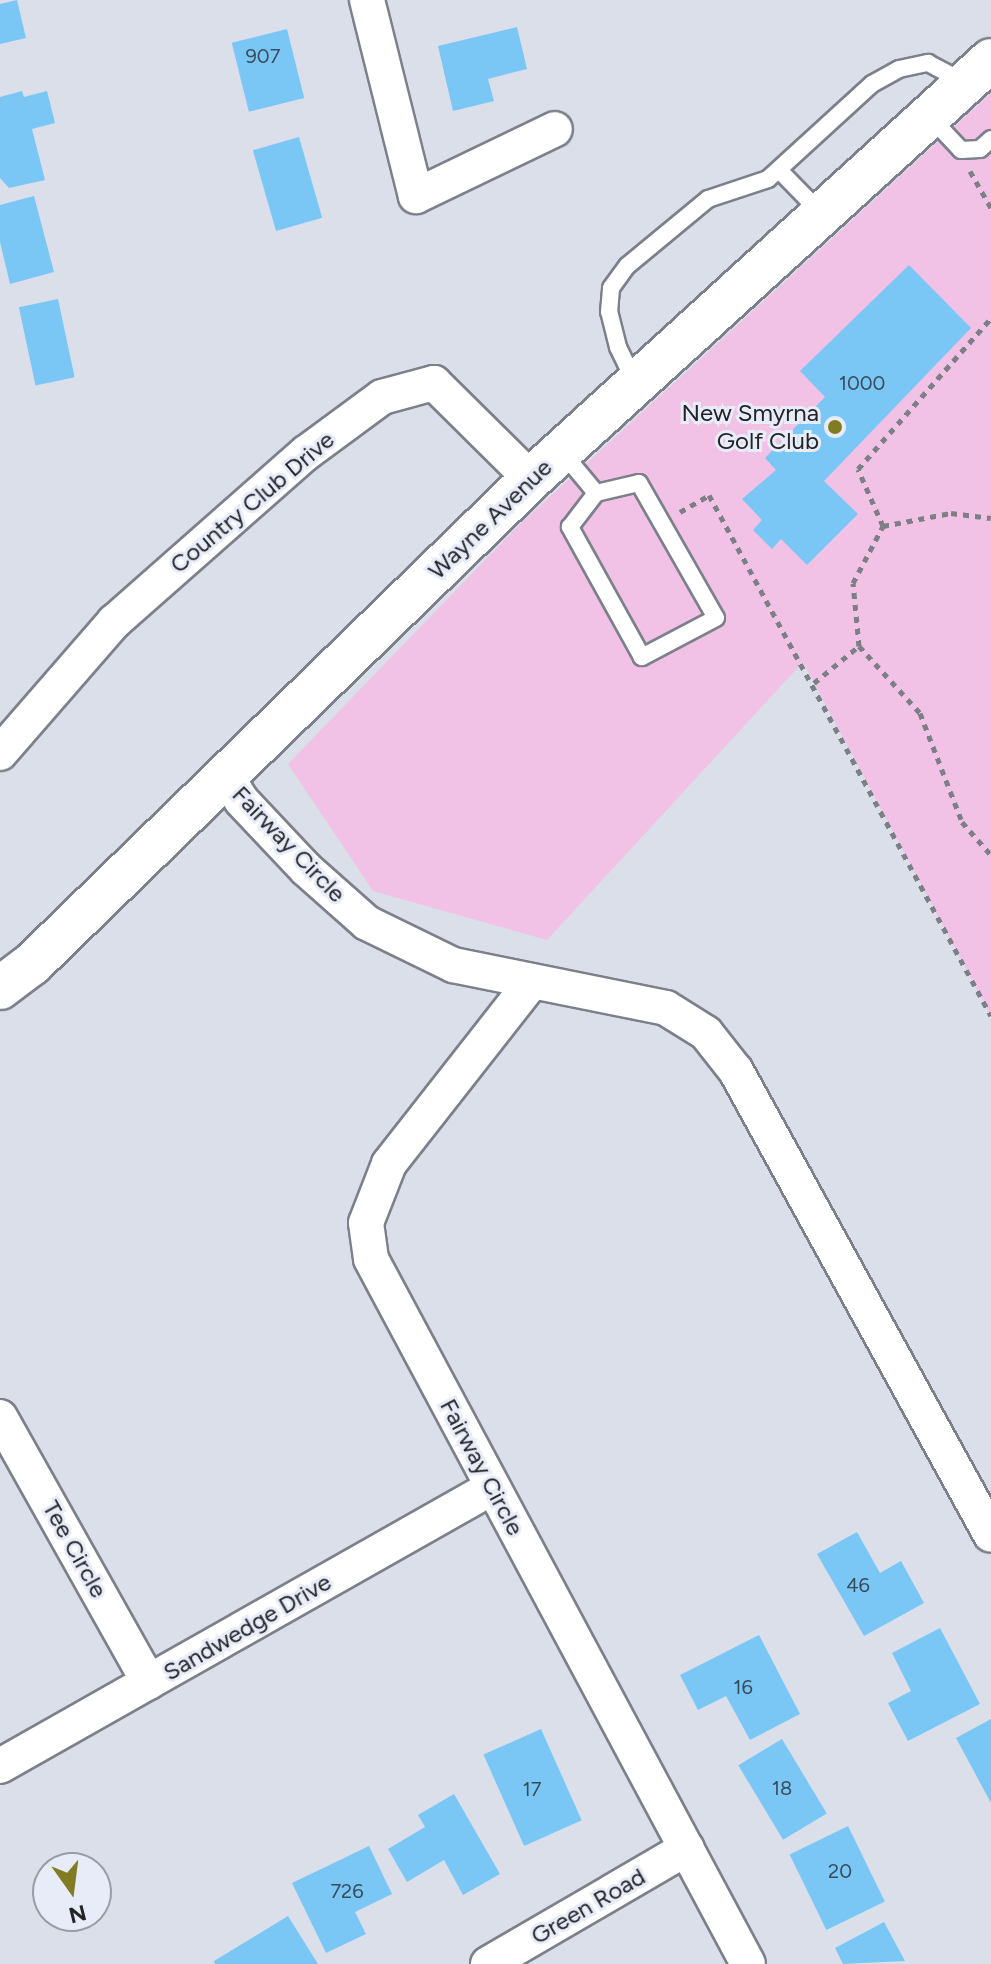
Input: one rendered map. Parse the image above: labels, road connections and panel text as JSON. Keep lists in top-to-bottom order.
{
  "streets": {
    "street": [
      "Country Club Drive",
      "Wayne Avenue",
      "Fairway Circle",
      "Tee Circle",
      "Sandwedge Drive",
      "Green Road"
    ]
  },
  "crossings": [
    ["Country Club Drive", "Wayne Avenue"],
    ["Wayne Avenue", "Fairway Circle"],
    ["Fairway Circle", "Sandwedge Drive"],
    ["Fairway Circle", "Green Road"],
    ["Tee Circle", "Sandwedge Drive"]
  ],
  "places": ["New Smyrna Golf Club"],
  "house_numbers": [
    "907",
    "1000",
    "46",
    "16",
    "18",
    "17",
    "20",
    "726"
  ],
  "north": "bottom"
}
